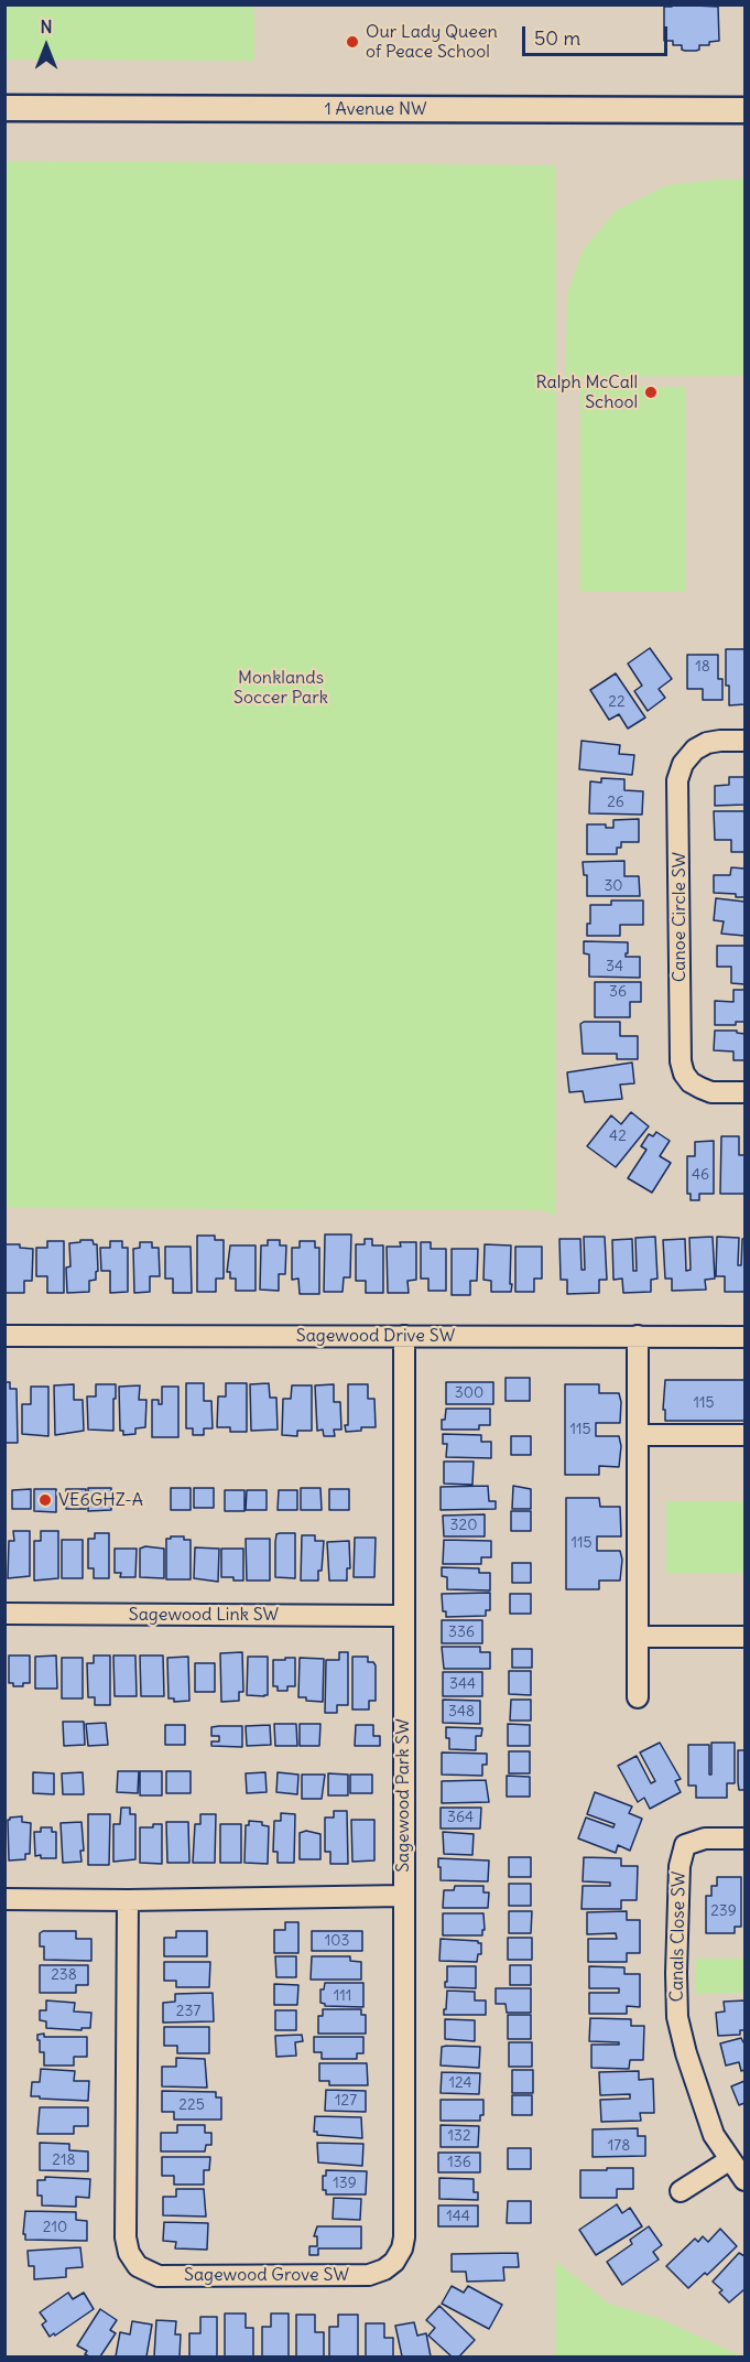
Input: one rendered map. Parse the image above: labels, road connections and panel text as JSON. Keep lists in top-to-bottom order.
{
  "streets": {
    "street": [
      "1 Avenue NW",
      "Canoe Circle SW",
      "Sagewood Drive SW",
      "Sagewood Link SW",
      "Sagewood Park SW",
      "Canals Close SW",
      "Sagewood Grove SW"
    ]
  },
  "crossings": [
    ["Sagewood Drive SW", "Sagewood Park SW"],
    ["Sagewood Link SW", "Sagewood Park SW"],
    ["Sagewood Park SW", "Sagewood Grove SW"]
  ],
  "parks": ["Monklands Soccer Park"],
  "places": ["Our Lady Queen of Peace School", "Ralph McCall School", "VE6GHZ-A"],
  "house_numbers": [
    "18",
    "22",
    "26",
    "30",
    "34",
    "36",
    "42",
    "46",
    "300",
    "115",
    "115",
    "320",
    "115",
    "336",
    "344",
    "348",
    "364",
    "239",
    "103",
    "238",
    "111",
    "237",
    "124",
    "127",
    "225",
    "132",
    "178",
    "218",
    "136",
    "139",
    "144",
    "210"
  ],
  "scale_bar": "50 m",
  "north": "top"
}
